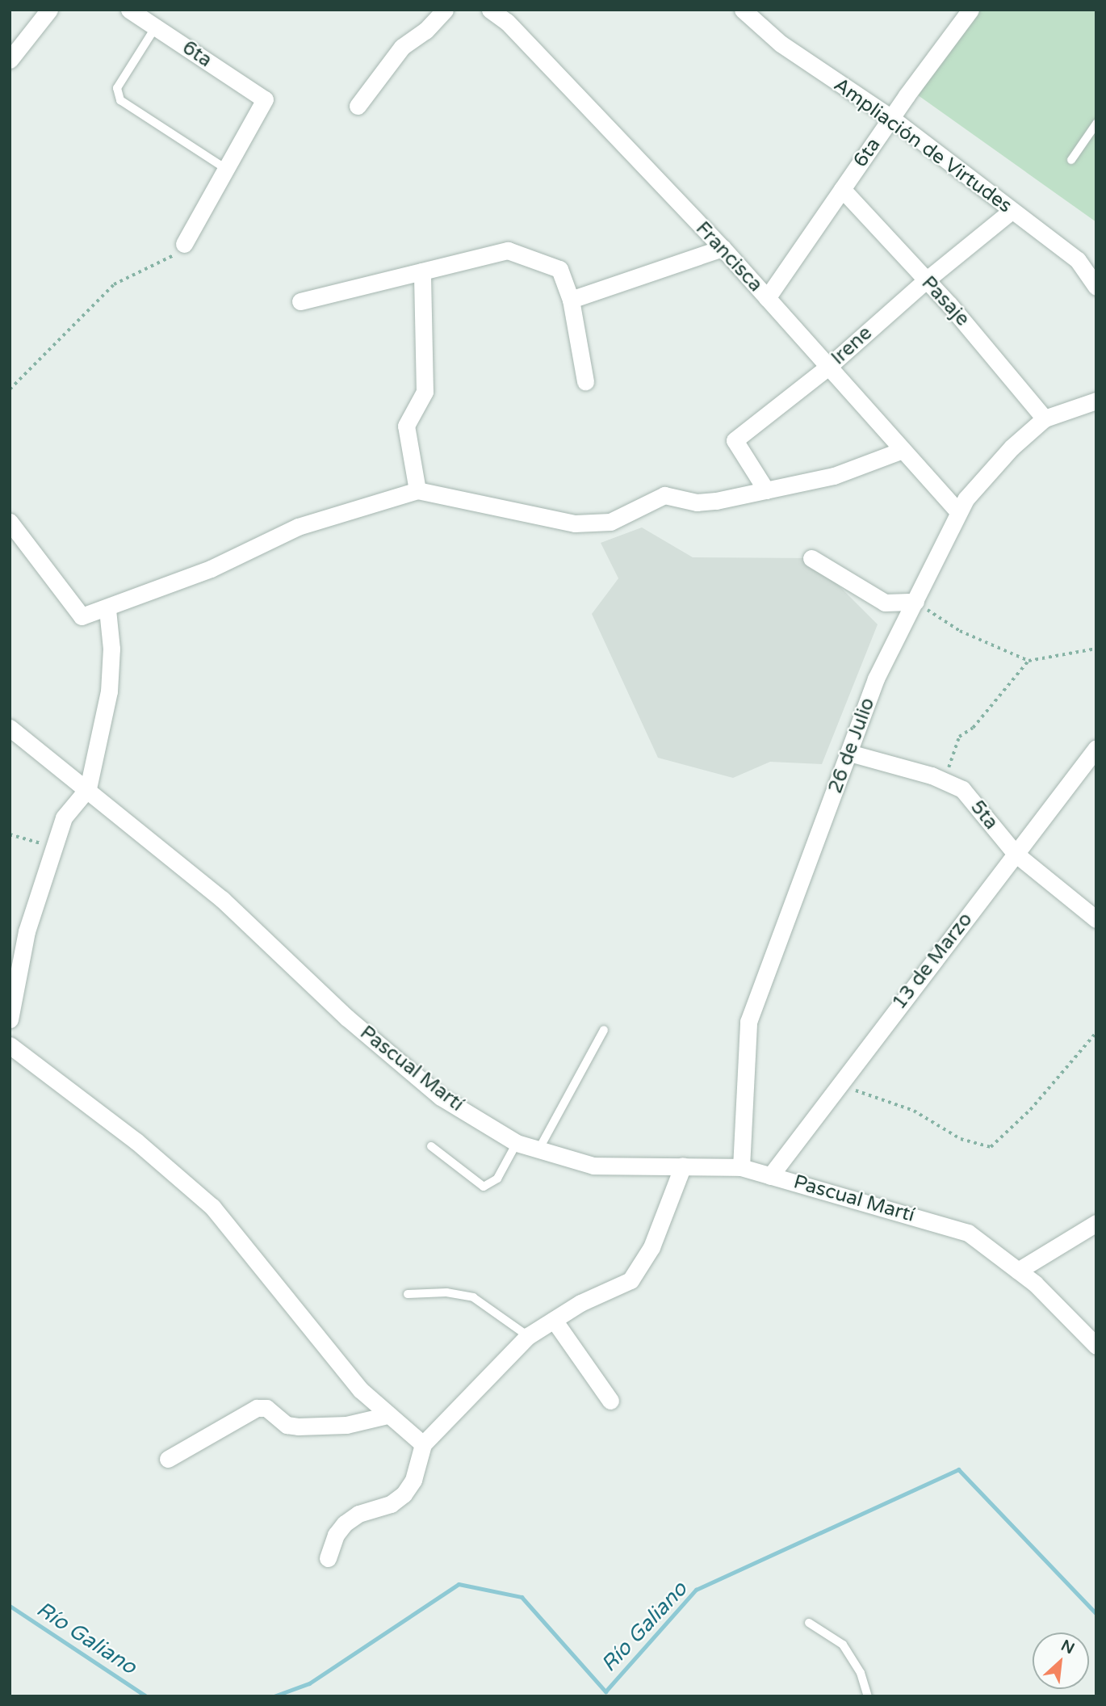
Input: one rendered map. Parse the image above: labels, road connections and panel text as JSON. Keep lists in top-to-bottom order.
{
  "streets": {
    "street": [
      "6ta",
      "Ampliación de Virtudes",
      "Francisca",
      "Pasaje",
      "Irene",
      "26 de Julio",
      "5ta",
      "13 de Marzo",
      "Pascual Martí"
    ]
  },
  "crossings": [
    ["6ta", "Ampliación de Virtudes"],
    ["6ta", "Francisca"],
    ["6ta", "Pasaje"],
    ["Ampliación de Virtudes", "Irene"],
    ["Francisca", "Irene"],
    ["Francisca", "26 de Julio"],
    ["Pasaje", "Irene"],
    ["Pasaje", "26 de Julio"],
    ["26 de Julio", "5ta"],
    ["26 de Julio", "Pascual Martí"],
    ["5ta", "13 de Marzo"],
    ["13 de Marzo", "Pascual Martí"]
  ],
  "water": ["Río Galiano"],
  "north": "top right"
}
